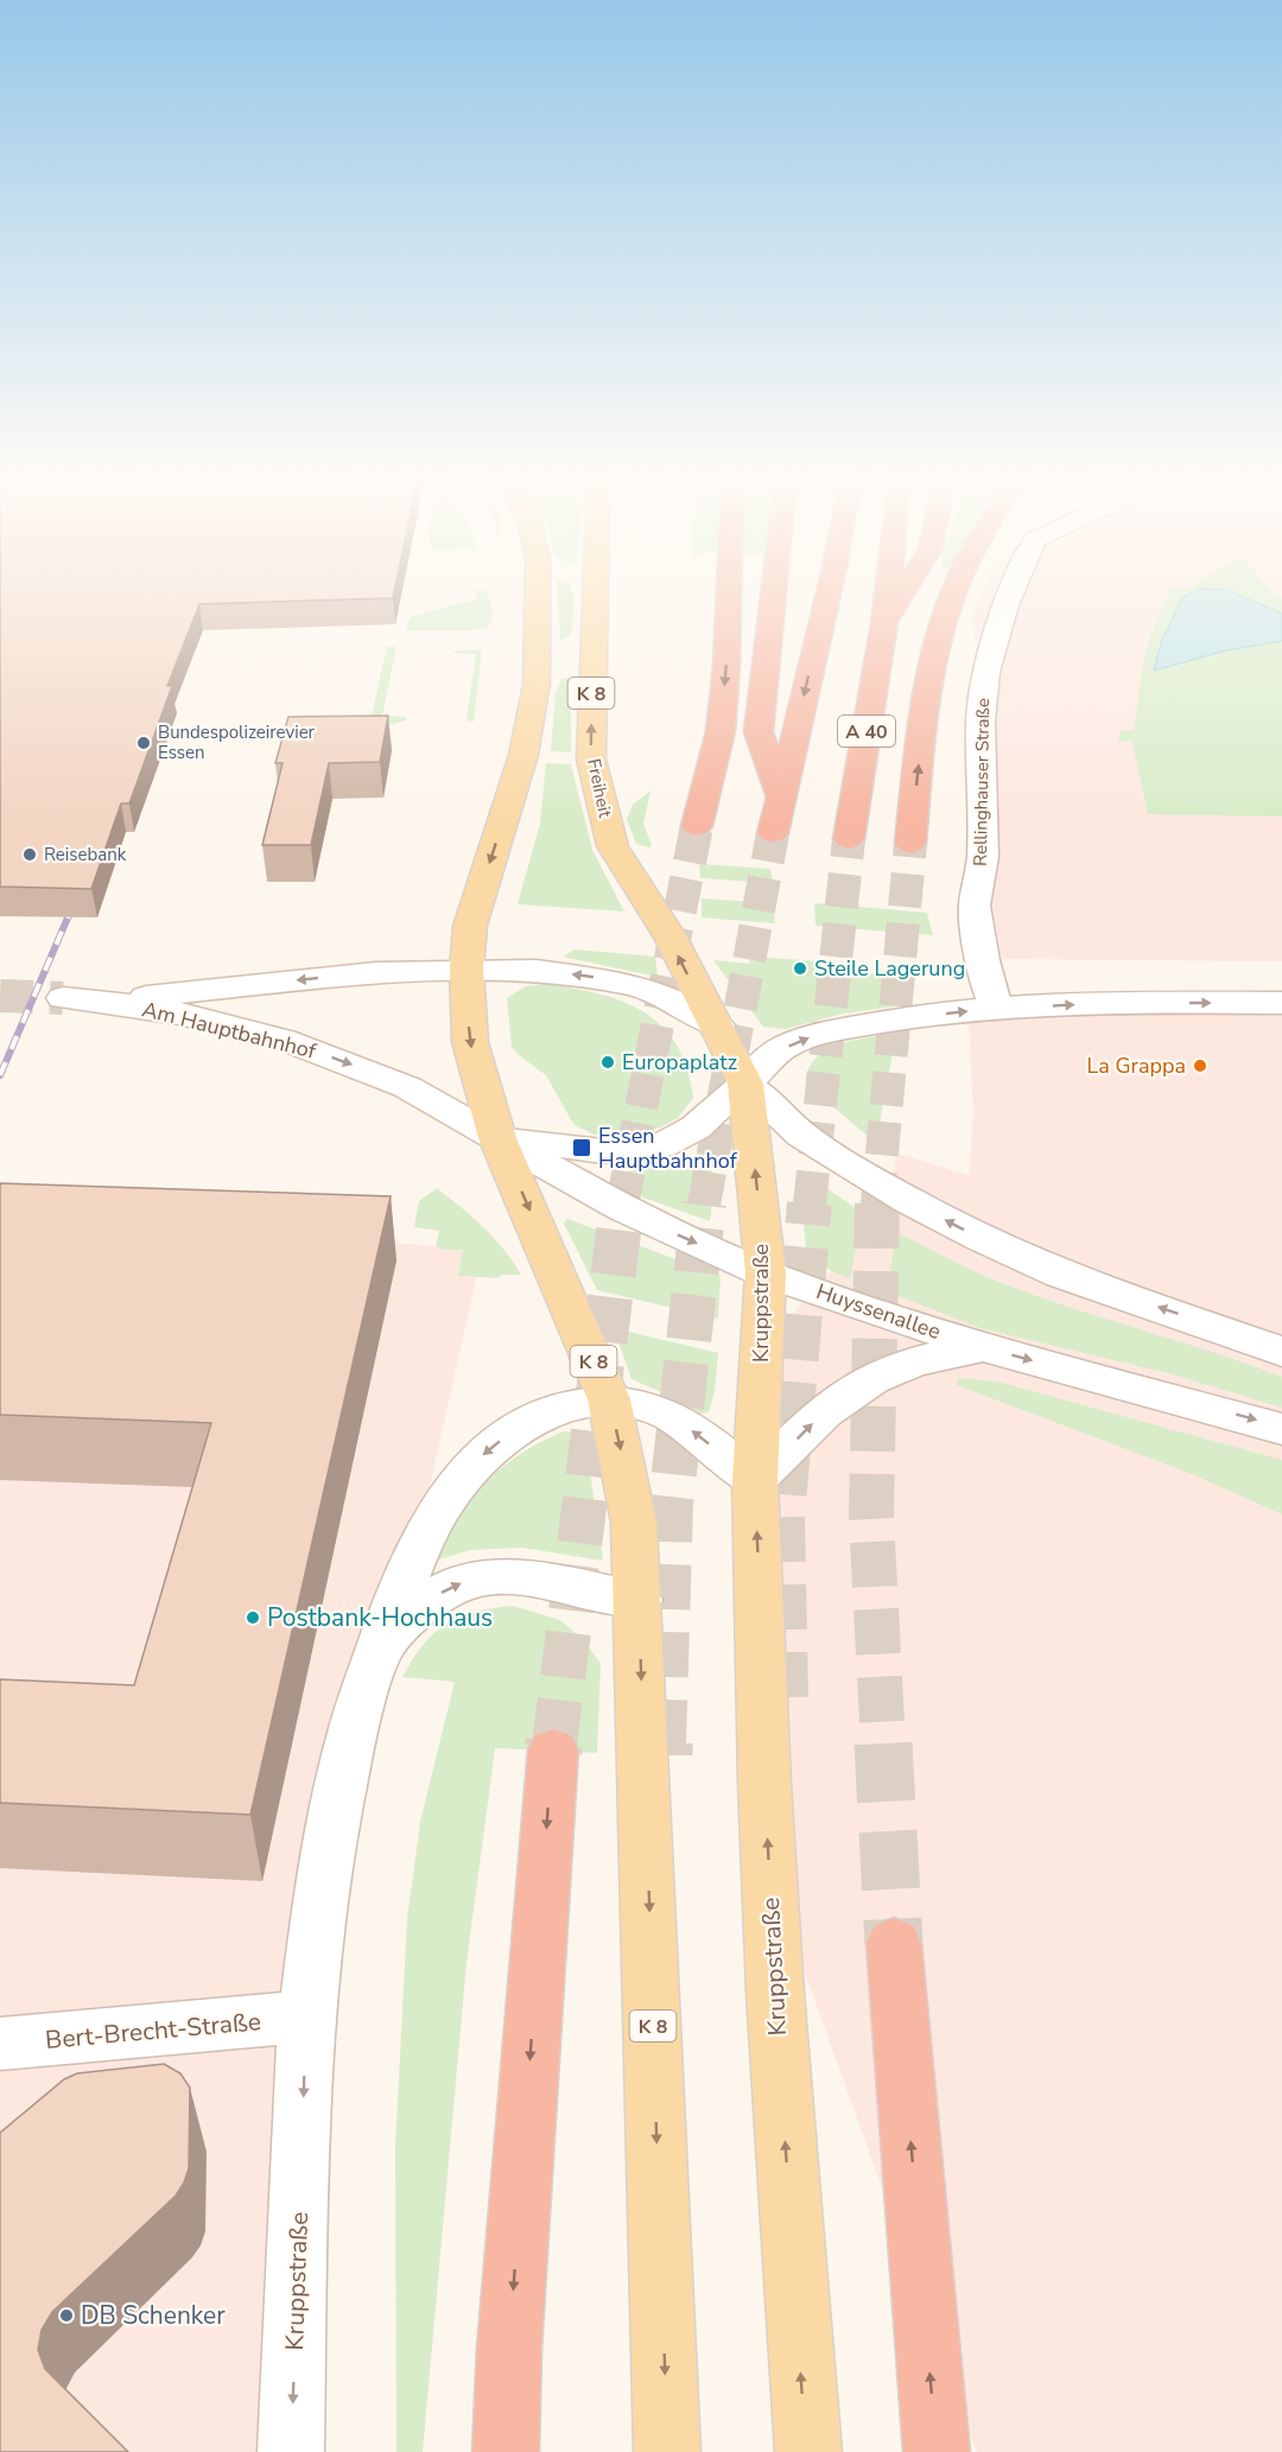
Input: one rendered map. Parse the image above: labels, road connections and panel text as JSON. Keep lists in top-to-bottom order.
{
  "streets": {
    "highway": ["A 40"],
    "main road": ["K 8", "Freiheit", "Kruppstraße"],
    "street": [
      "Rellinghauser Straße",
      "Am Hauptbahnhof",
      "Huyssenallee",
      "Bert-Brecht-Straße"
    ]
  },
  "crossings": [
    ["K 8", "Am Hauptbahnhof"],
    ["K 8", "Kruppstraße"],
    ["K 8", "Huyssenallee"],
    ["Freiheit", "Kruppstraße"],
    ["Am Hauptbahnhof", "Huyssenallee"],
    ["Kruppstraße", "Huyssenallee"],
    ["Kruppstraße", "Bert-Brecht-Straße"]
  ],
  "places": {
    "other": [
      "Bundespolizeirevier Essen",
      "Reisebank",
      "Steile Lagerung",
      "Europaplatz",
      "La Grappa",
      "Postbank-Hochhaus",
      "DB Schenker"
    ],
    "transit": ["Essen Hauptbahnhof"]
  }
}
